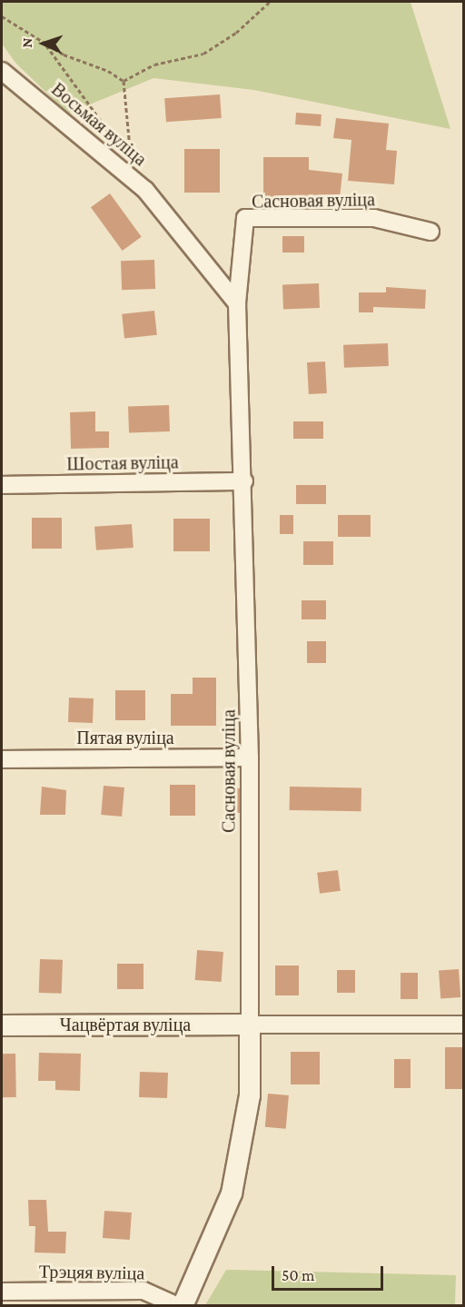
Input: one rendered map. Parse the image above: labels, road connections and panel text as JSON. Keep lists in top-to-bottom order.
{
  "streets": {
    "street": [
      "Восьмая вуліца",
      "Сасновая вуліца",
      "Шостая вуліца",
      "Пятая вуліца",
      "Чацвёртая вуліца",
      "Трэцяя вуліца"
    ]
  },
  "crossings": [
    ["Восьмая вуліца", "Сасновая вуліца"],
    ["Сасновая вуліца", "Шостая вуліца"],
    ["Сасновая вуліца", "Пятая вуліца"],
    ["Сасновая вуліца", "Чацвёртая вуліца"]
  ],
  "scale_bar": "50 m",
  "north": "left"
}
